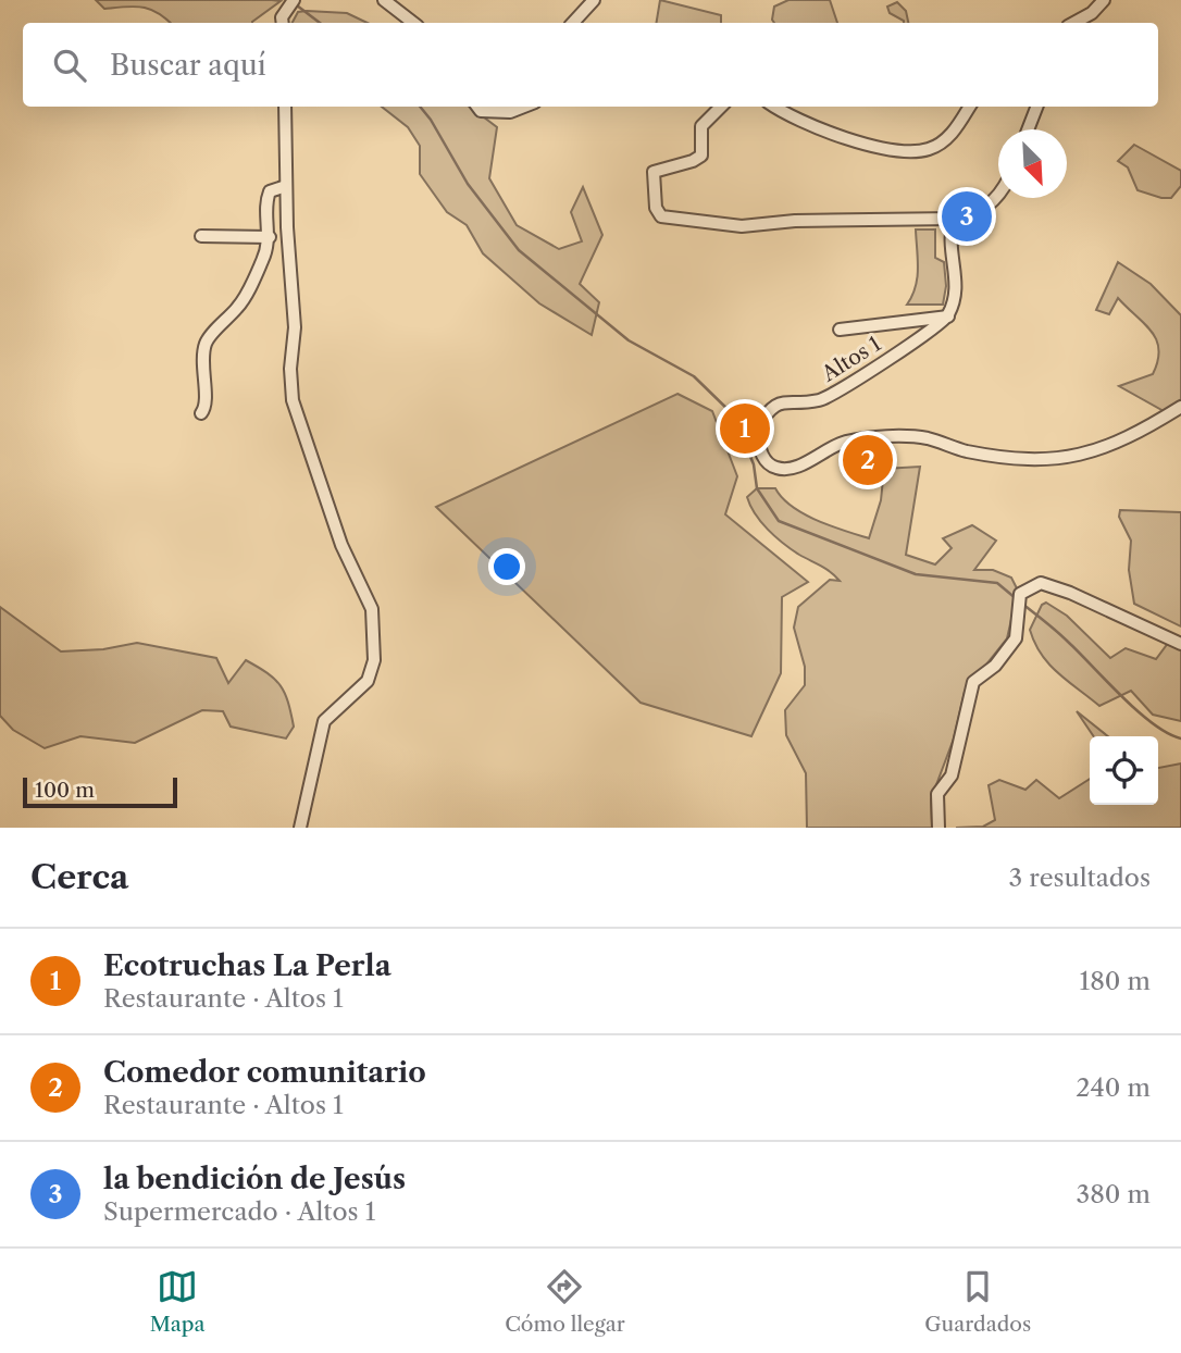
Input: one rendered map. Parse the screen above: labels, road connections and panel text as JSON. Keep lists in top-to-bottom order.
{
  "streets": {
    "street": ["Altos 1"]
  },
  "scale_bar": "100 m",
  "north": "bottom right",
  "page": {
    "search": "Buscar aquí",
    "pins": ["3", "1", "2"],
    "scale": "100 m",
    "heading": ["Cerca", "3 resultados"],
    "list": [
      {
        "mark": "1",
        "name": "Ecotruchas La Perla",
        "note": "Restaurante · Altos 1",
        "value": "180 m"
      },
      {
        "mark": "2",
        "name": "Comedor comunitario",
        "note": "Restaurante · Altos 1",
        "value": "240 m"
      },
      {
        "mark": "3",
        "name": "la bendición de Jesús",
        "note": "Supermercado · Altos 1",
        "value": "380 m"
      }
    ],
    "nav": ["Mapa", "Cómo llegar", "Guardados"]
  }
}
